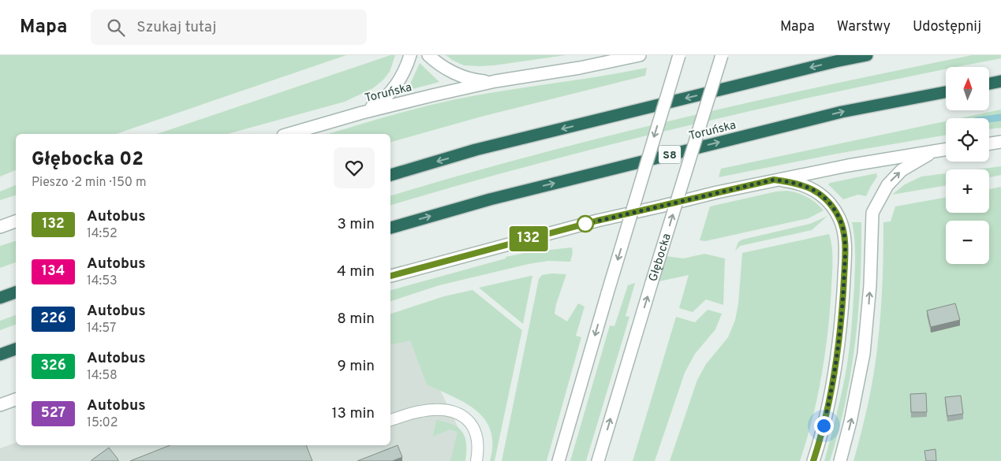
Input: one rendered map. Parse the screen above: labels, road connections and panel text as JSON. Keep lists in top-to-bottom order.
{
  "streets": {
    "highway": ["Toruńska", "S8"],
    "street": ["Głębocka"]
  },
  "lines": ["bus line 132"],
  "north": "top",
  "page": {
    "header": "Mapa",
    "search": "Szukaj tutaj",
    "nav": ["Mapa", "Warstwy", "Udostępnij"],
    "on_map": "132",
    "map_buttons": ["+", "−"],
    "heading": ["Głębocka 02", "Pieszo · 2 min · 150 m"],
    "list": [
      {
        "mark": "132",
        "name": "Autobus",
        "note": "14:52",
        "value": "3 min"
      },
      {
        "mark": "134",
        "name": "Autobus",
        "note": "14:53",
        "value": "4 min"
      },
      {
        "mark": "226",
        "name": "Autobus",
        "note": "14:57",
        "value": "8 min"
      },
      {
        "mark": "326",
        "name": "Autobus",
        "note": "14:58",
        "value": "9 min"
      },
      {
        "mark": "527",
        "name": "Autobus",
        "note": "15:02",
        "value": "13 min"
      }
    ]
  }
}
